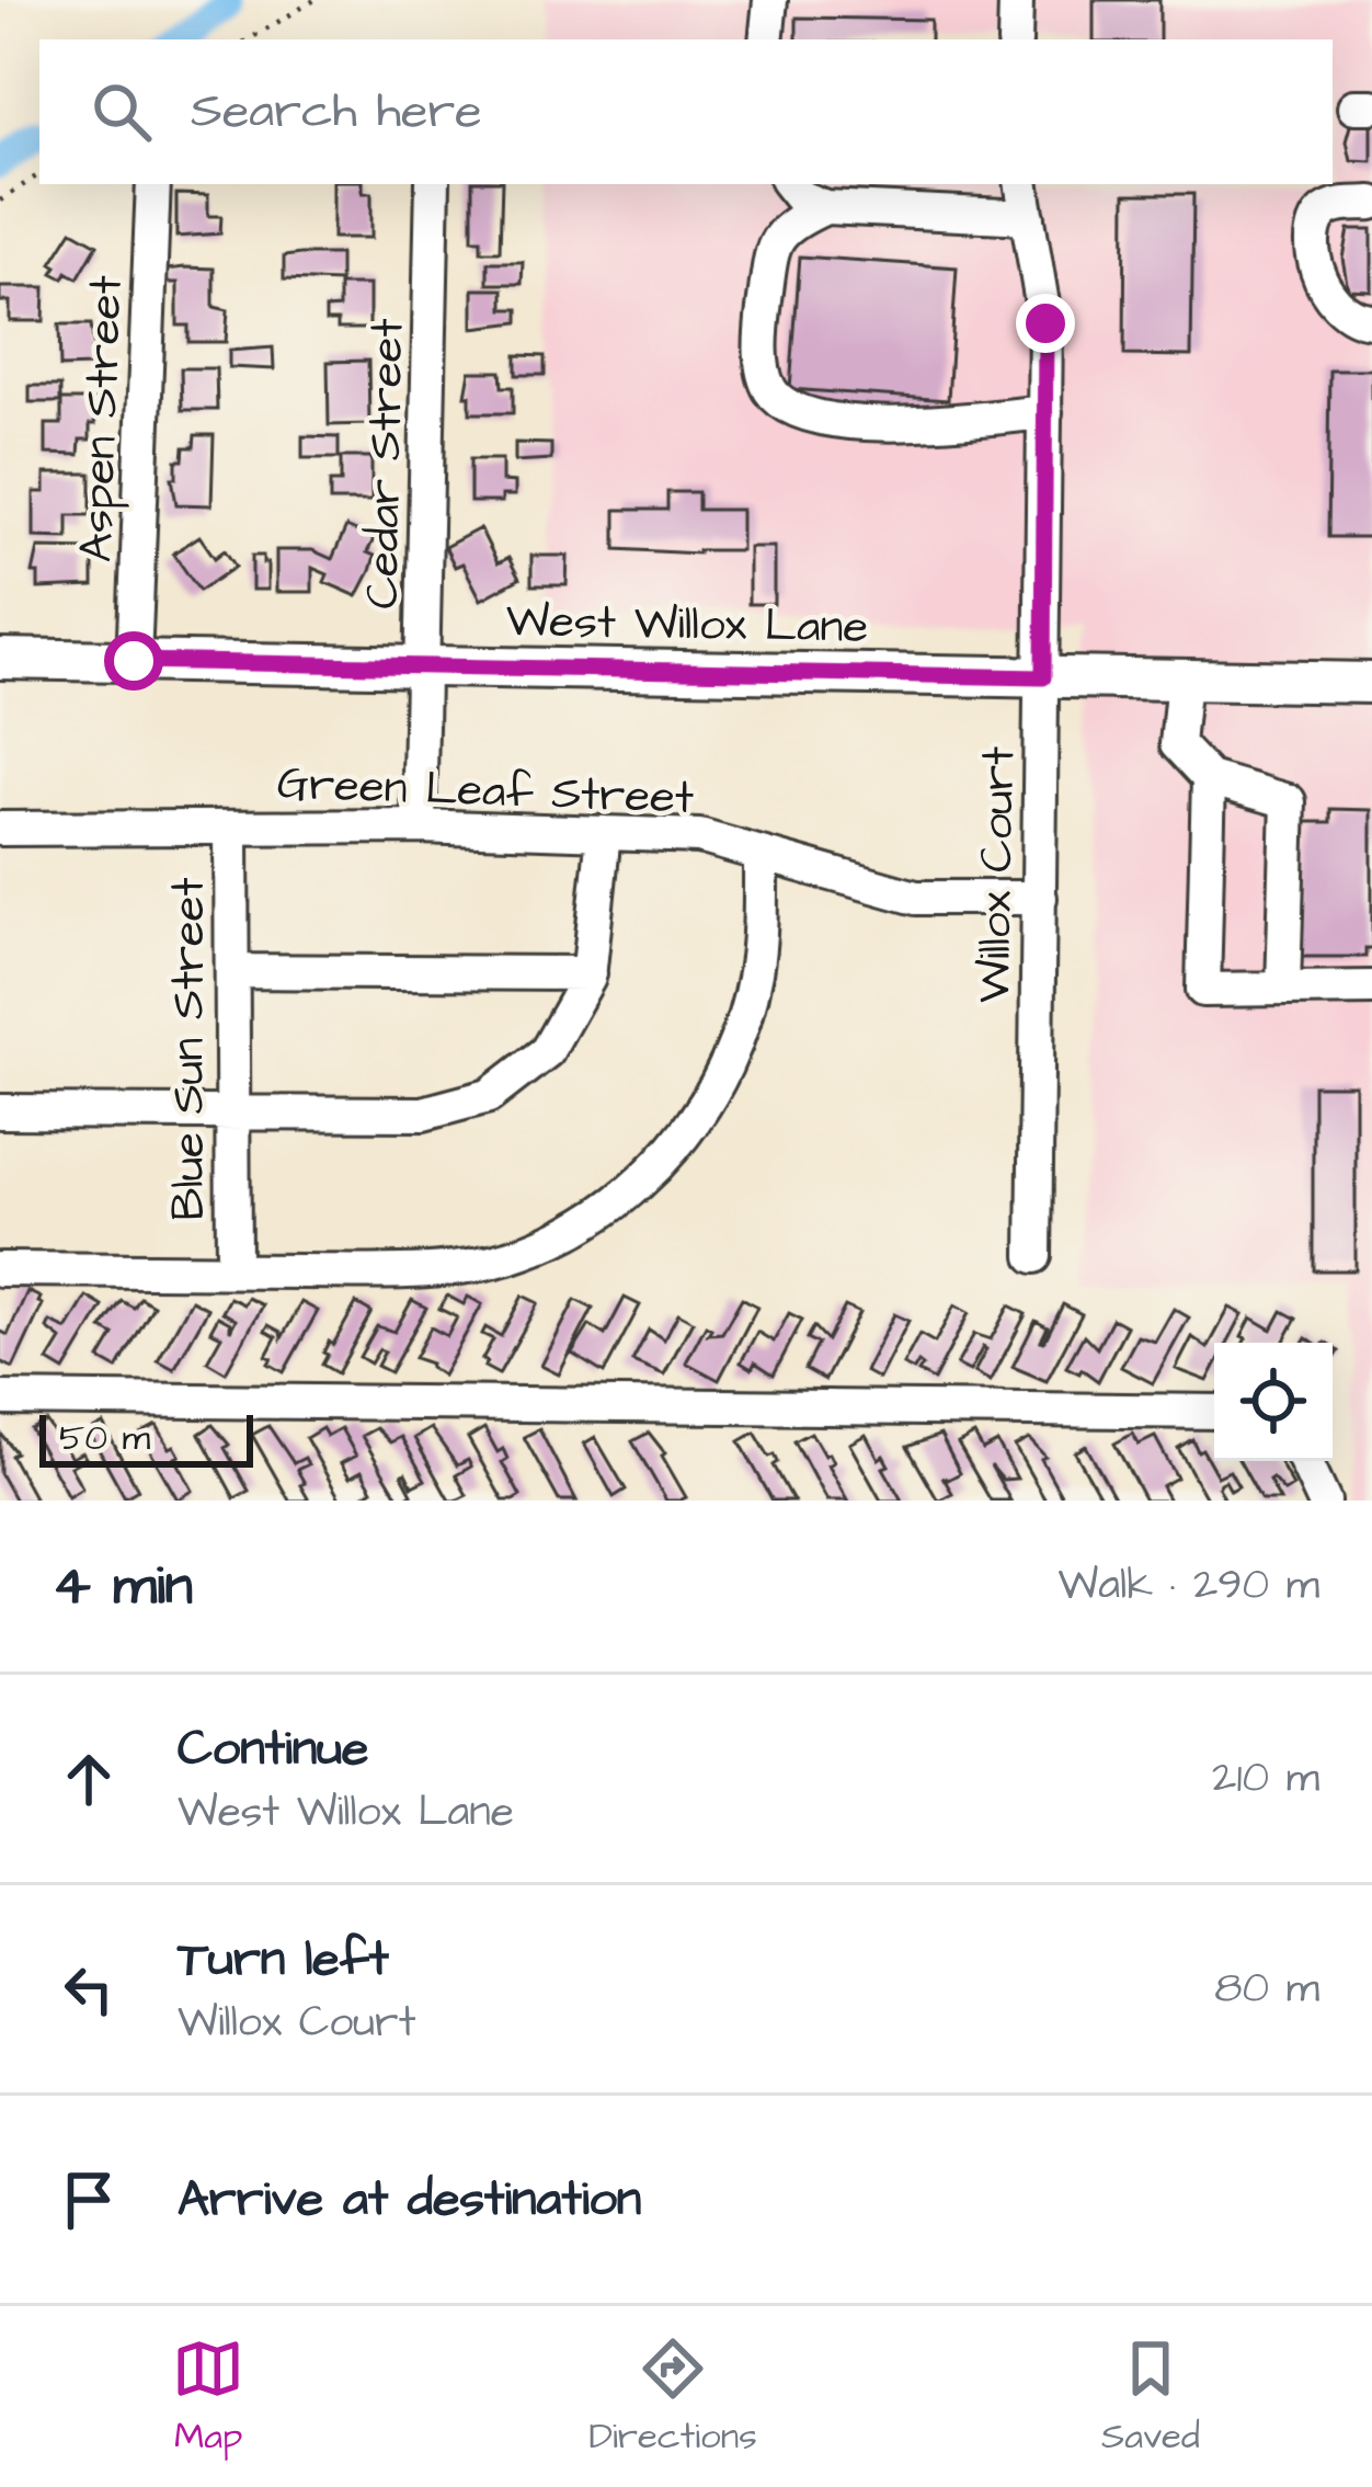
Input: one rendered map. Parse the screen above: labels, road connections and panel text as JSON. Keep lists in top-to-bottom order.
{
  "streets": {
    "main road": ["West Willox Lane"],
    "street": [
      "Aspen Street",
      "Cedar Street",
      "Green Leaf Street",
      "Willox Court",
      "Blue Sun Street"
    ]
  },
  "crossings": [
    ["Aspen Street", "West Willox Lane"],
    ["Cedar Street", "West Willox Lane"],
    ["Cedar Street", "Green Leaf Street"],
    ["West Willox Lane", "Willox Court"],
    ["Green Leaf Street", "Willox Court"],
    ["Green Leaf Street", "Blue Sun Street"]
  ],
  "scale_bar": "50 m",
  "page": {
    "search": "Search here",
    "scale": "50 m",
    "heading": ["4 min", "Walk · 290 m"],
    "list": [
      ["Continue", "West Willox Lane", "210 m"],
      ["Turn left", "Willox Court", "80 m"],
      "Arrive at destination"
    ],
    "nav": ["Map", "Directions", "Saved"]
  }
}
